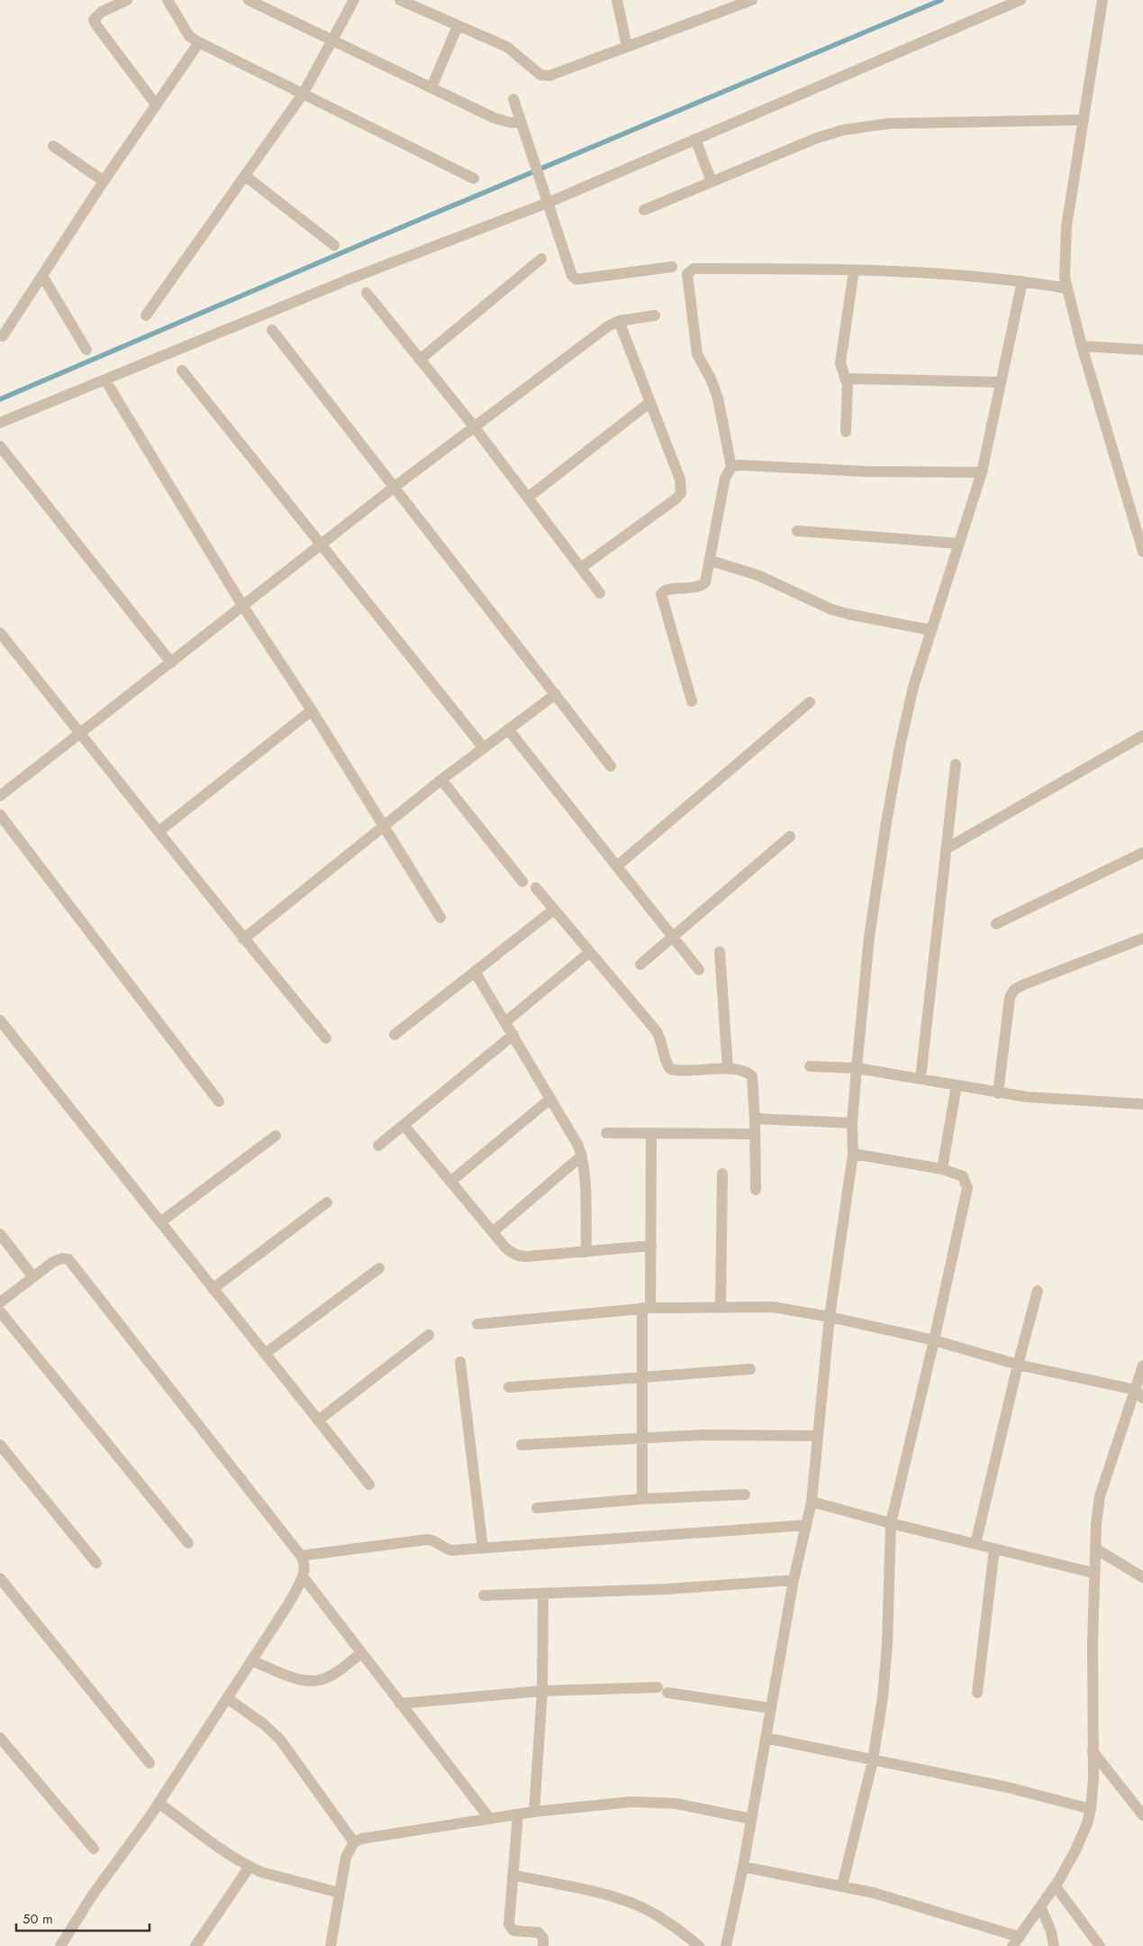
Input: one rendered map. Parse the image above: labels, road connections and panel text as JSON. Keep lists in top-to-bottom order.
{
  "scale_bar": "50 m"
}
